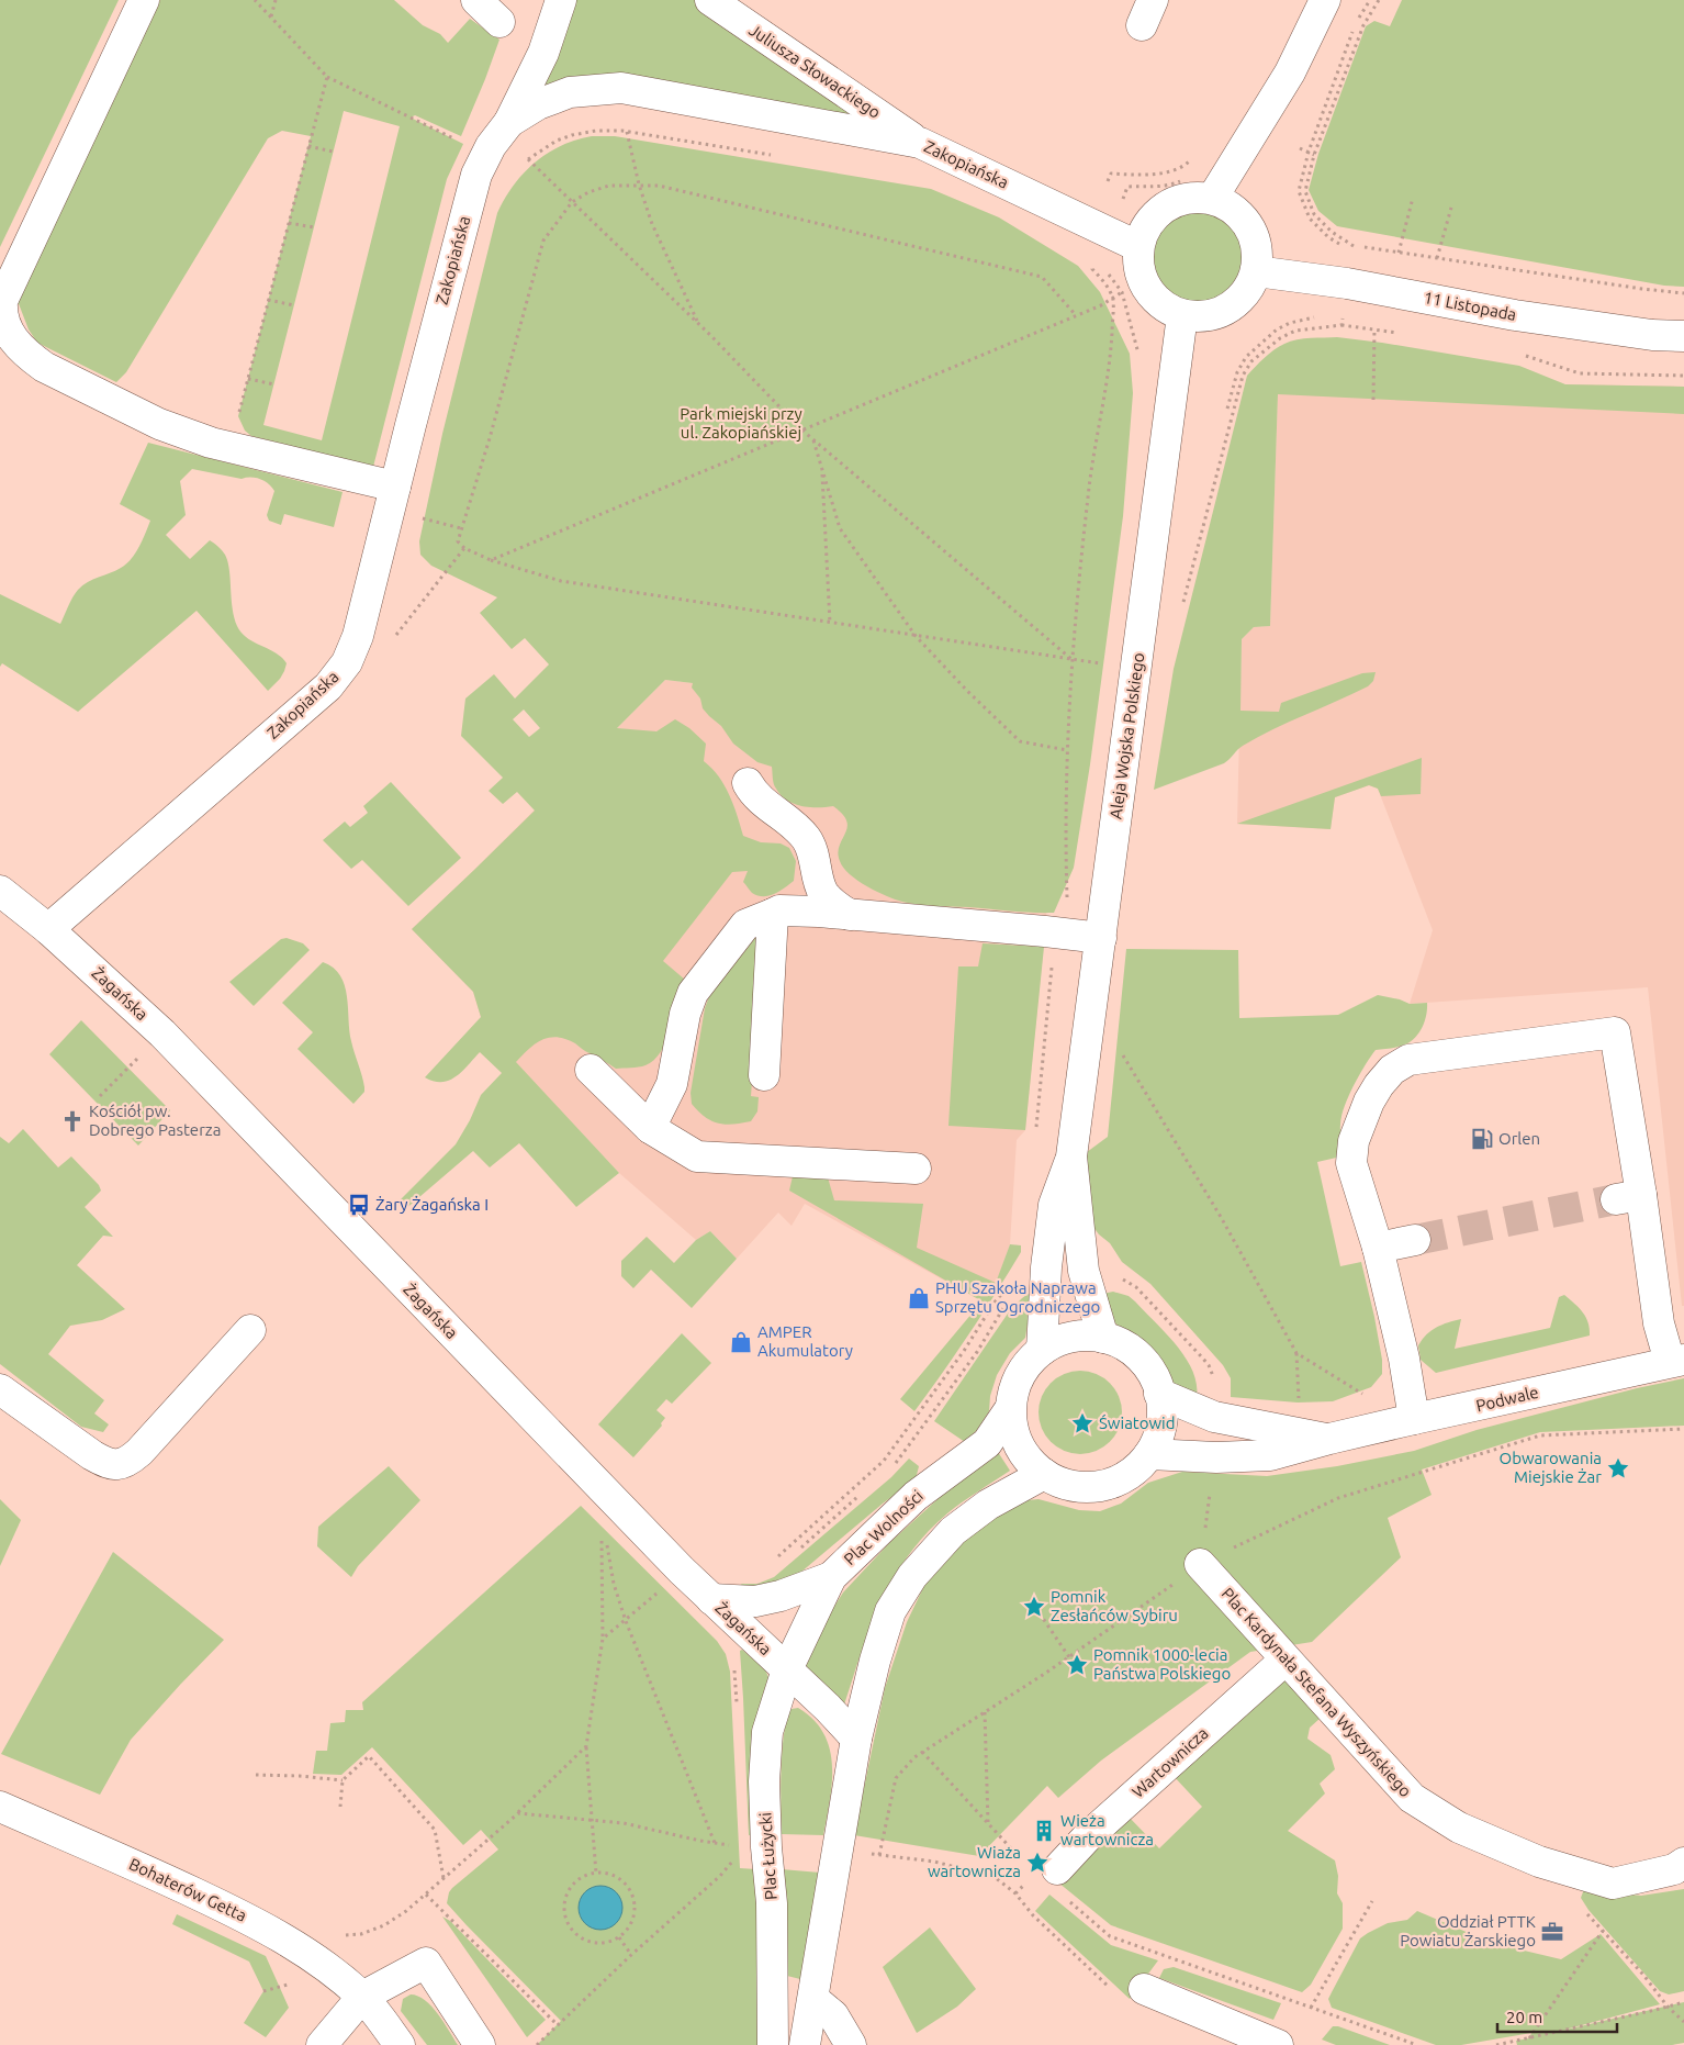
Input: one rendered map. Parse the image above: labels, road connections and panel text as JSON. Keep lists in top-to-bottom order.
{
  "streets": {
    "street": [
      "Juliusza Słowackiego",
      "Zakopiańska",
      "11 Listopada",
      "Aleja Wojska Polskiego",
      "Żagańska",
      "Podwale",
      "Plac Wolności",
      "Plac Kardynała Stefana Wyszyńskiego",
      "Wartownicza",
      "Plac Łużycki",
      "Bohaterów Getta"
    ]
  },
  "crossings": [
    ["Juliusza Słowackiego", "Zakopiańska"],
    ["Zakopiańska", "11 Listopada"],
    ["Zakopiańska", "Aleja Wojska Polskiego"],
    ["Zakopiańska", "Żagańska"],
    ["11 Listopada", "Aleja Wojska Polskiego"],
    ["Aleja Wojska Polskiego", "Podwale"],
    ["Aleja Wojska Polskiego", "Plac Wolności"],
    ["Żagańska", "Plac Wolności"],
    ["Żagańska", "Plac Łużycki"],
    ["Podwale", "Plac Wolności"],
    ["Plac Wolności", "Plac Łużycki"],
    ["Plac Kardynała Stefana Wyszyńskiego", "Wartownicza"]
  ],
  "parks": ["Park miejski przy ul. Zakopiańskiej"],
  "places": {
    "church": ["Kościół pw. Dobrego Pasterza"],
    "fuel station": ["Orlen"],
    "bus stop": ["Żary Żagańska I"],
    "shop": ["PHU Szakoła Naprawa Sprzętu Ogrodniczego", "AMPER Akumulatory"],
    "place": [
      "Światowid",
      "Obwarowania Miejskie Żar",
      "Pomnik Zesłańców Sybiru",
      "Pomnik 1000-lecia Państwa Polskiego",
      "Wiaża wartownicza"
    ],
    "building": ["Wieża wartownicza"],
    "office": ["Oddział PTTK Powiatu Żarskiego"]
  },
  "scale_bar": "20 m"
}
